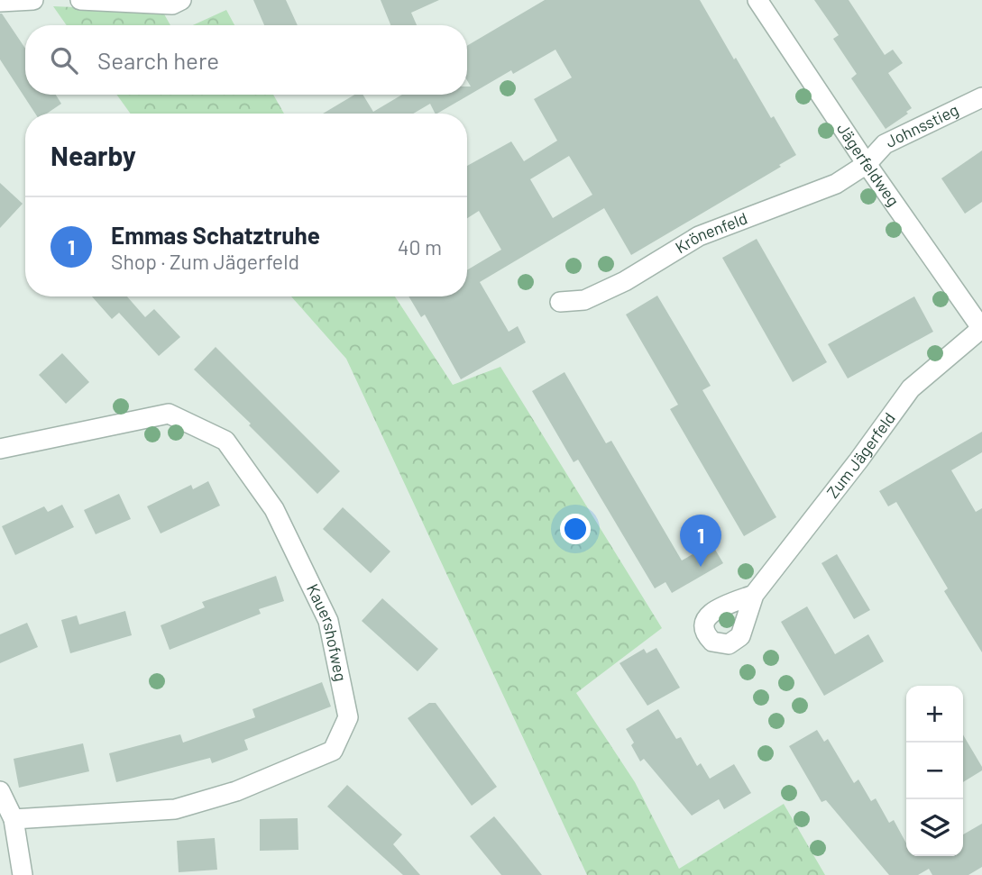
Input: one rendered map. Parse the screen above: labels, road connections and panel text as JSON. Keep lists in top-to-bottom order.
{
  "streets": {
    "street": [
      "Johnsstieg",
      "Jägerfeldweg",
      "Krönenfeld",
      "Zum Jägerfeld",
      "Kauershofweg"
    ]
  },
  "crossings": [
    ["Johnsstieg", "Jägerfeldweg"],
    ["Johnsstieg", "Krönenfeld"],
    ["Jägerfeldweg", "Krönenfeld"],
    ["Jägerfeldweg", "Zum Jägerfeld"]
  ],
  "page": {
    "search": "Search here",
    "heading": "Nearby",
    "list": [
      {
        "mark": "1",
        "name": "Emmas Schatztruhe",
        "note": "Shop · Zum Jägerfeld",
        "value": "40 m"
      }
    ],
    "pins": "1",
    "map_buttons": ["+", "−"]
  }
}
